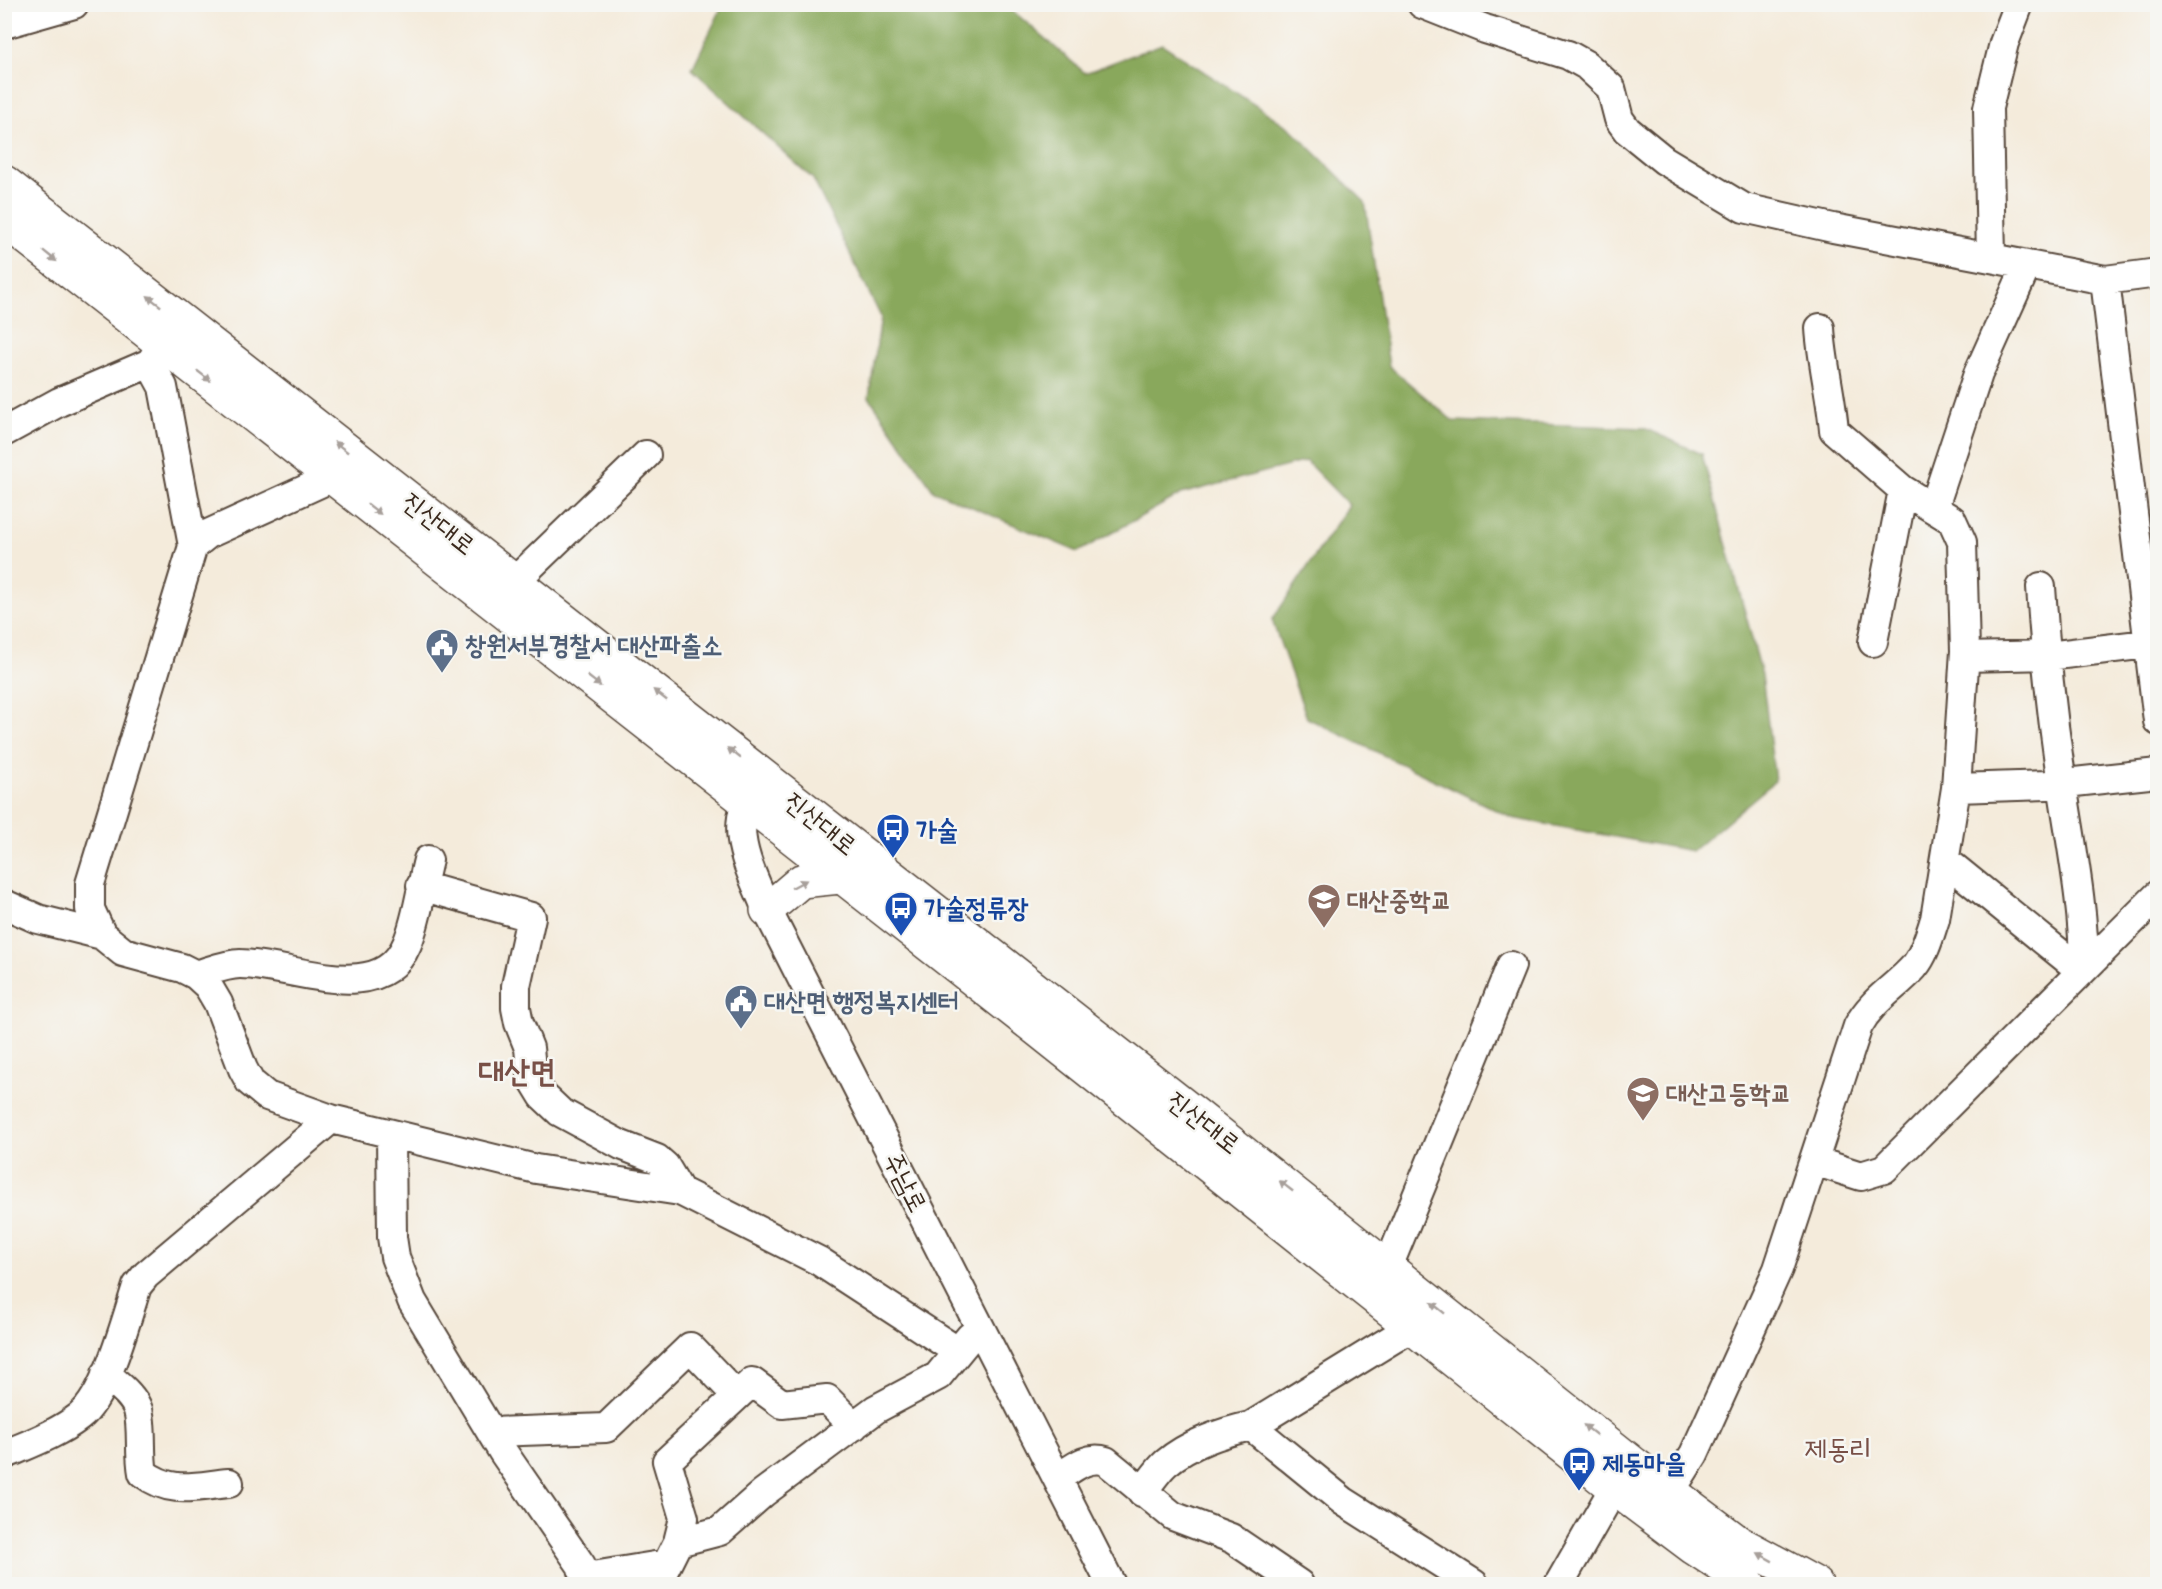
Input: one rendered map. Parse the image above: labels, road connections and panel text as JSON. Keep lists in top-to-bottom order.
{
  "streets": {
    "main road": ["진산대로"],
    "street": ["주남로"]
  },
  "crossings": [
    ["진산대로", "주남로"]
  ],
  "districts": ["대산면", "제동리"],
  "places": {
    "public building": ["창원서부경찰서 대산파출소", "대산면 행정복지센터"],
    "bus stop": ["가술", "가술정류장", "제동마을"],
    "school or university": ["대산중학교", "대산고등학교"]
  }
}
